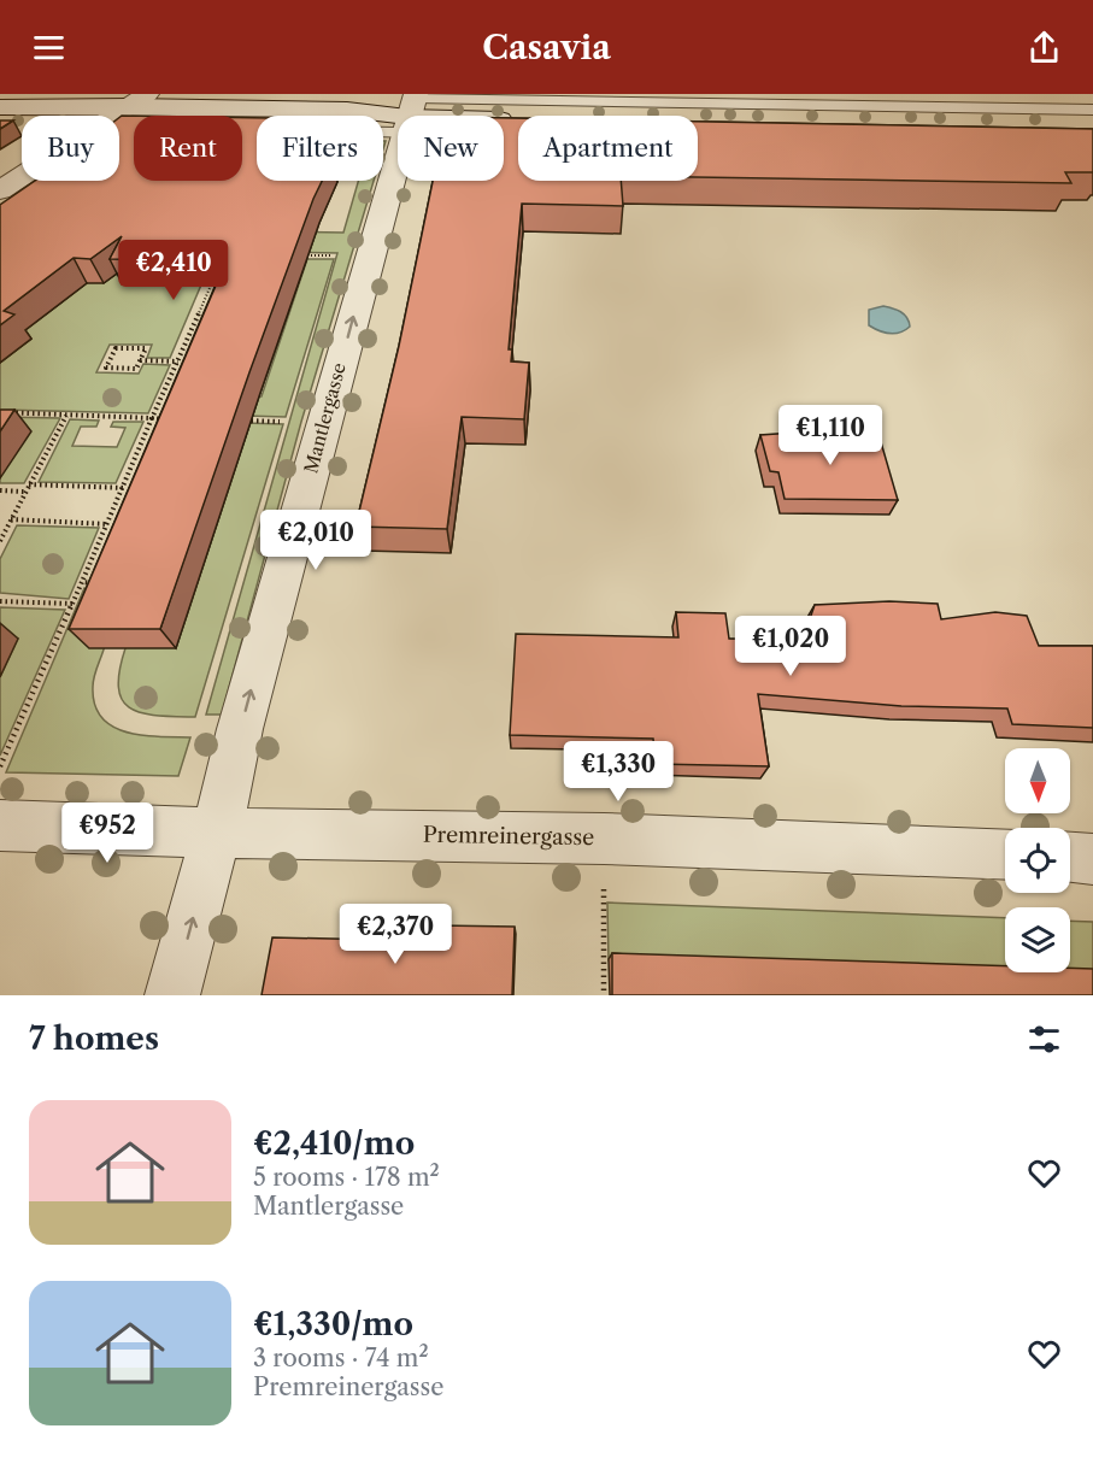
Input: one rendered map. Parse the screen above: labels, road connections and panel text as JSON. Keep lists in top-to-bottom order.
{
  "streets": {
    "street": ["Mantlergasse", "Premreinergasse"]
  },
  "crossings": [
    ["Mantlergasse", "Premreinergasse"]
  ],
  "one_way": ["Mantlergasse"],
  "north": "bottom",
  "page": {
    "header": "Casavia",
    "chip": [
      "Buy",
      "Rent",
      "Filters",
      "New",
      "Apartment"
    ],
    "price": [
      "€2,410",
      "€1,110",
      "€2,010",
      "€1,020",
      "€1,330",
      "€952",
      "€2,370"
    ],
    "heading": "7 homes",
    "list": [
      {
        "name": "€2,410/mo",
        "note": "5 rooms · 178 m² · Mantlergasse"
      },
      {
        "name": "€1,330/mo",
        "note": "3 rooms · 74 m² · Premreinergasse"
      }
    ]
  }
}
